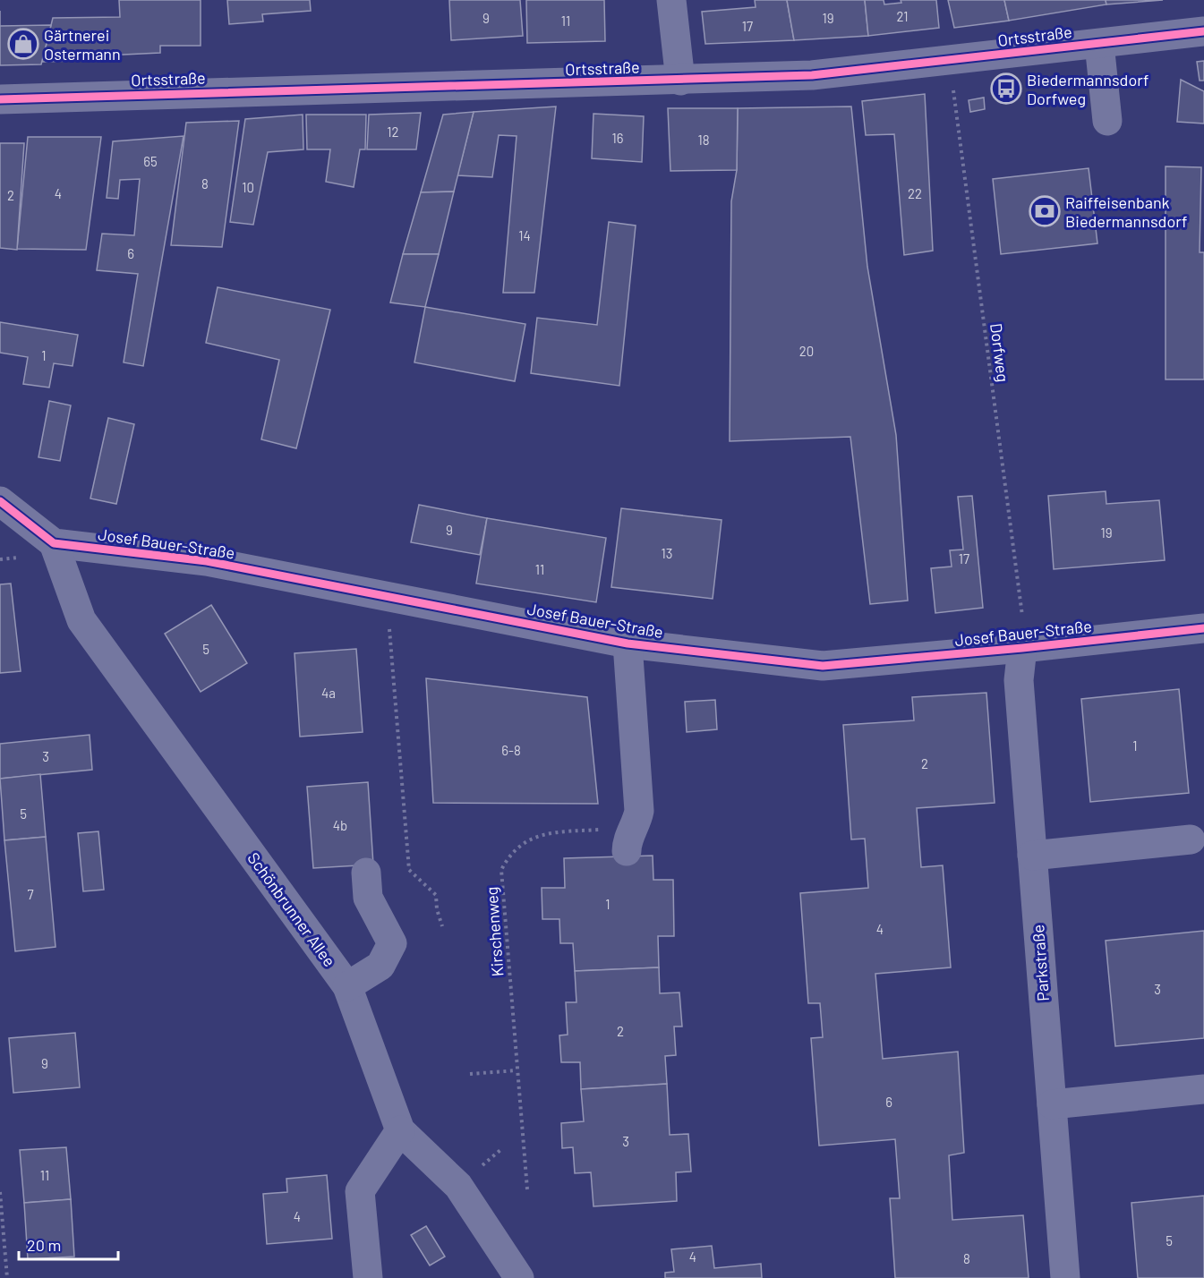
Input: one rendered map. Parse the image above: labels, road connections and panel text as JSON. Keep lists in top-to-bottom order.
{
  "streets": {
    "street": [
      "Ortsstraße",
      "Josef Bauer-Straße",
      "Schönbrunner Allee",
      "Parkstraße"
    ],
    "path": ["Dorfweg", "Kirschenweg"]
  },
  "crossings": [
    ["Ortsstraße", "Dorfweg"],
    ["Dorfweg", "Josef Bauer-Straße"],
    ["Dorfweg", "Parkstraße"],
    ["Josef Bauer-Straße", "Schönbrunner Allee"],
    ["Josef Bauer-Straße", "Parkstraße"]
  ],
  "places": {
    "shop": ["Gärtnerei Ostermann"],
    "bus stop": ["Biedermannsdorf Dorfweg"],
    "bank": ["Raiffeisenbank Biedermannsdorf"]
  },
  "house_numbers": [
    "21",
    "9",
    "19",
    "11",
    "17",
    "12",
    "16",
    "18",
    "65",
    "8",
    "10",
    "4",
    "22",
    "2",
    "14",
    "6",
    "20",
    "1",
    "9",
    "19",
    "13",
    "17",
    "11",
    "5",
    "4a",
    "1",
    "6-8",
    "3",
    "2",
    "5",
    "4b",
    "7",
    "1",
    "4",
    "3",
    "2",
    "9",
    "6",
    "3",
    "11",
    "4",
    "5",
    "4",
    "8"
  ],
  "scale_bar": "20 m"
}
